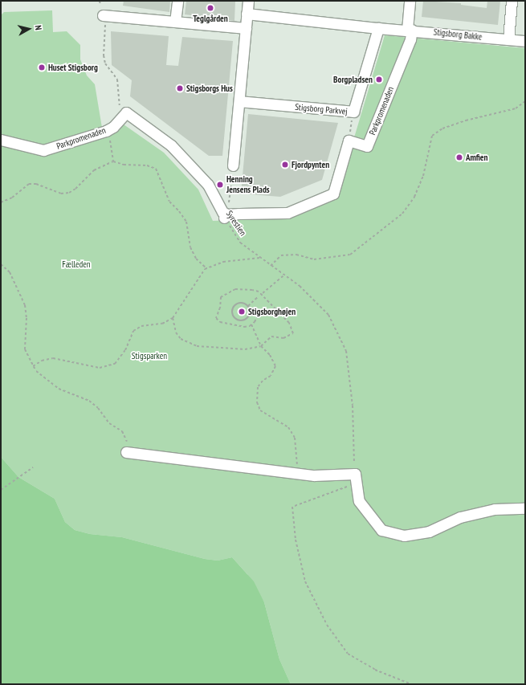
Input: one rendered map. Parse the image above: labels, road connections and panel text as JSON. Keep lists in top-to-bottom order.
{
  "streets": {
    "street": ["Stigsborg Bakke", "Stigsborg Parkvej", "Parkpromenaden"],
    "path": ["Syrestien"]
  },
  "crossings": [
    ["Stigsborg Bakke", "Parkpromenaden"]
  ],
  "parks": ["Fælleden", "Stigsparken"],
  "places": [
    "Teglgården",
    "Huset Stigsborg",
    "Borgpladsen",
    "Stigsborgs Hus",
    "Amfien",
    "Fjordpynten",
    "Henning Jensens Plads",
    "Stigsborghøjen"
  ],
  "north": "right"
}
